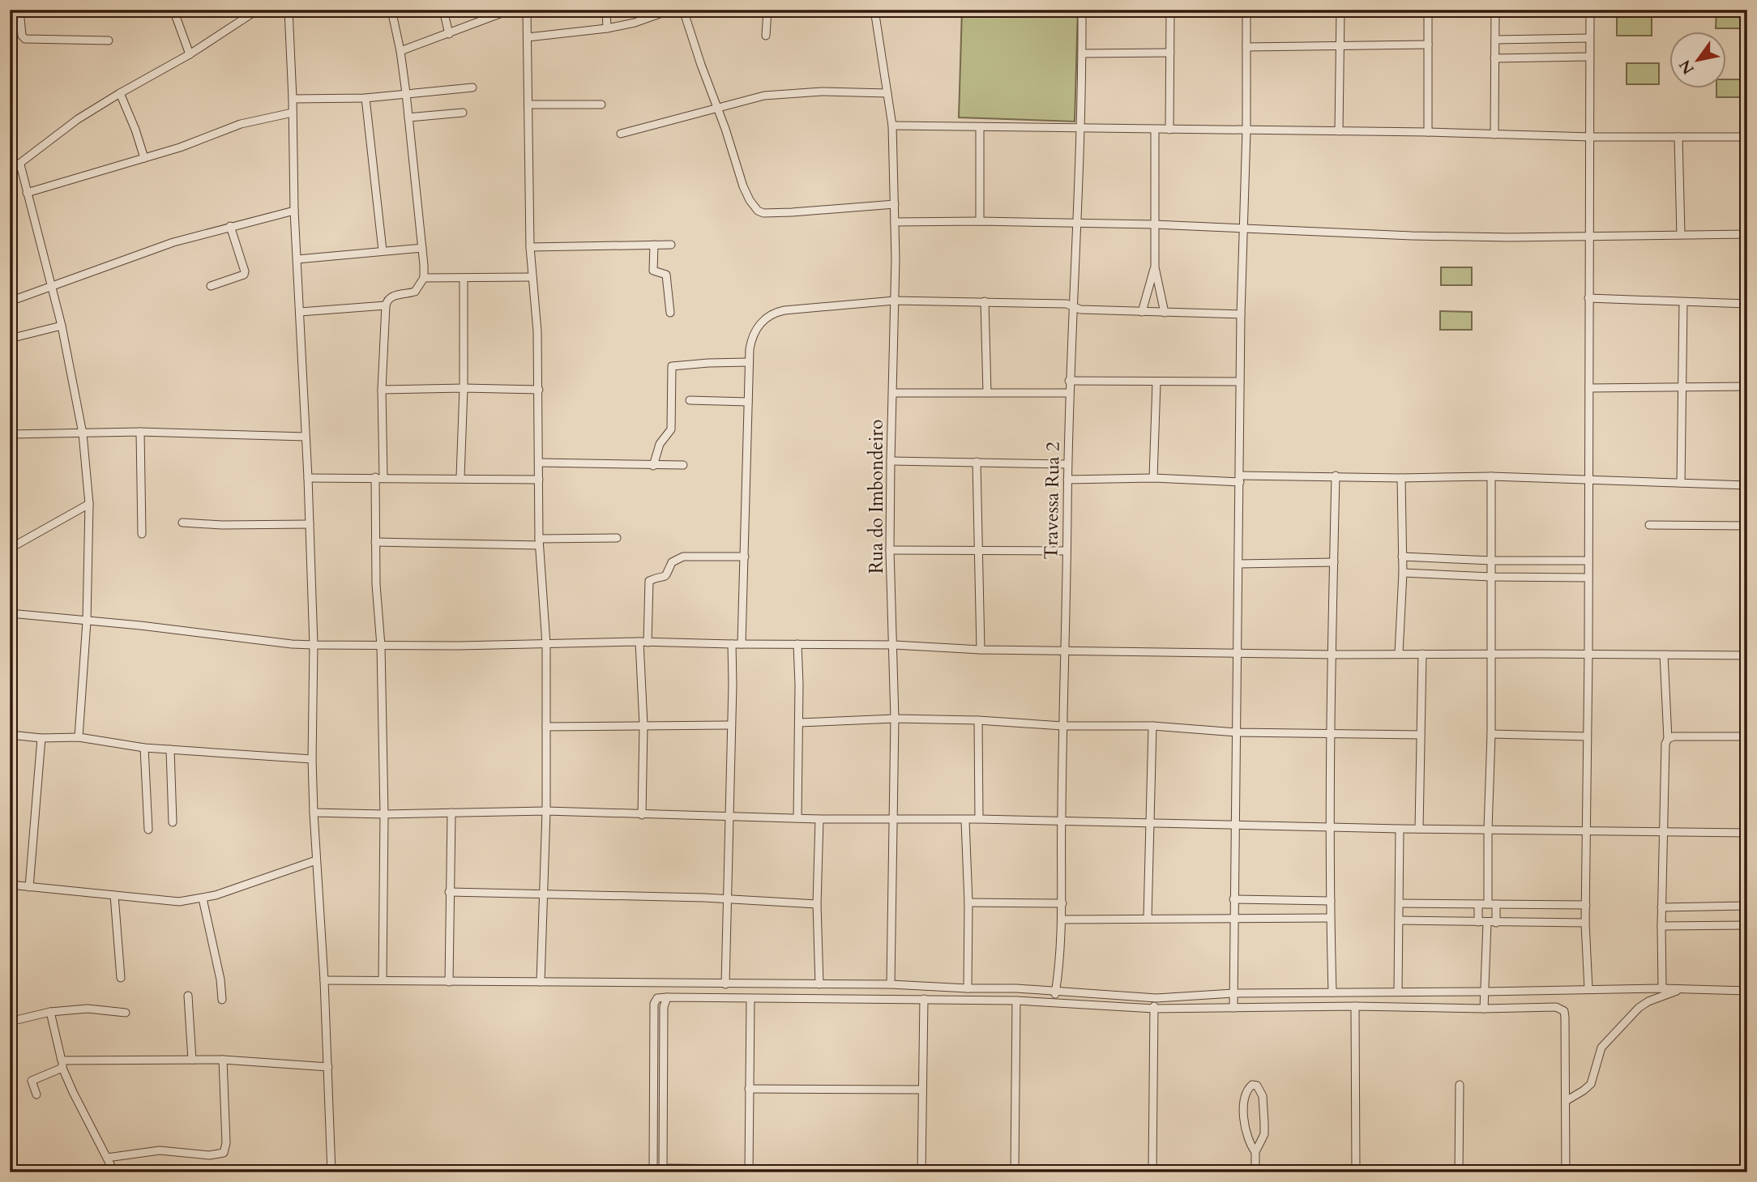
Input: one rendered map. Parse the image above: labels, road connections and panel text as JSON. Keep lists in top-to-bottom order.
{
  "streets": {
    "street": ["Rua do Imbondeiro", "Travessa Rua 2"]
  },
  "north": "bottom left"
}
